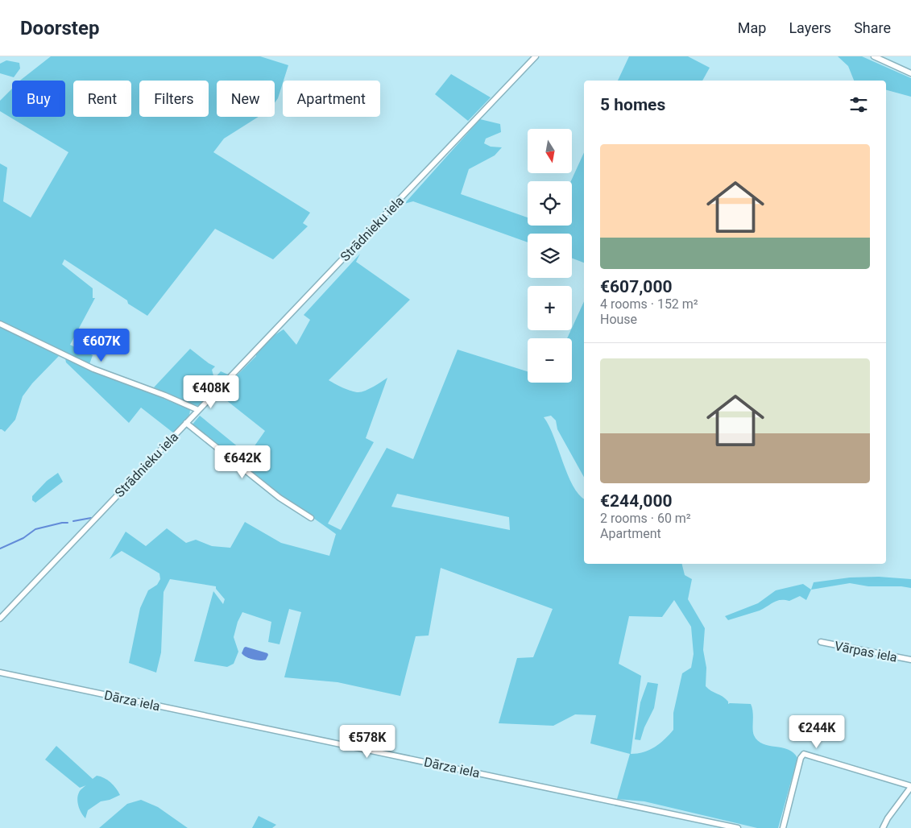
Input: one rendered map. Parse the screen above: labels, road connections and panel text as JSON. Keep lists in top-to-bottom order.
{
  "streets": {
    "street": ["Strādnieku iela", "Vārpas iela", "Dārza iela"]
  },
  "north": "bottom",
  "page": {
    "header": "Doorstep",
    "nav": ["Map", "Layers", "Share"],
    "chip": [
      "Buy",
      "Rent",
      "Filters",
      "New",
      "Apartment"
    ],
    "heading": "5 homes",
    "map_buttons": ["+", "−"],
    "list": [
      {
        "name": "€607,000",
        "note": "4 rooms · 152 m² · House"
      },
      {
        "name": "€244,000",
        "note": "2 rooms · 60 m² · Apartment"
      }
    ],
    "price": [
      "€607K",
      "€408K",
      "€642K",
      "€244K",
      "€578K"
    ]
  }
}
